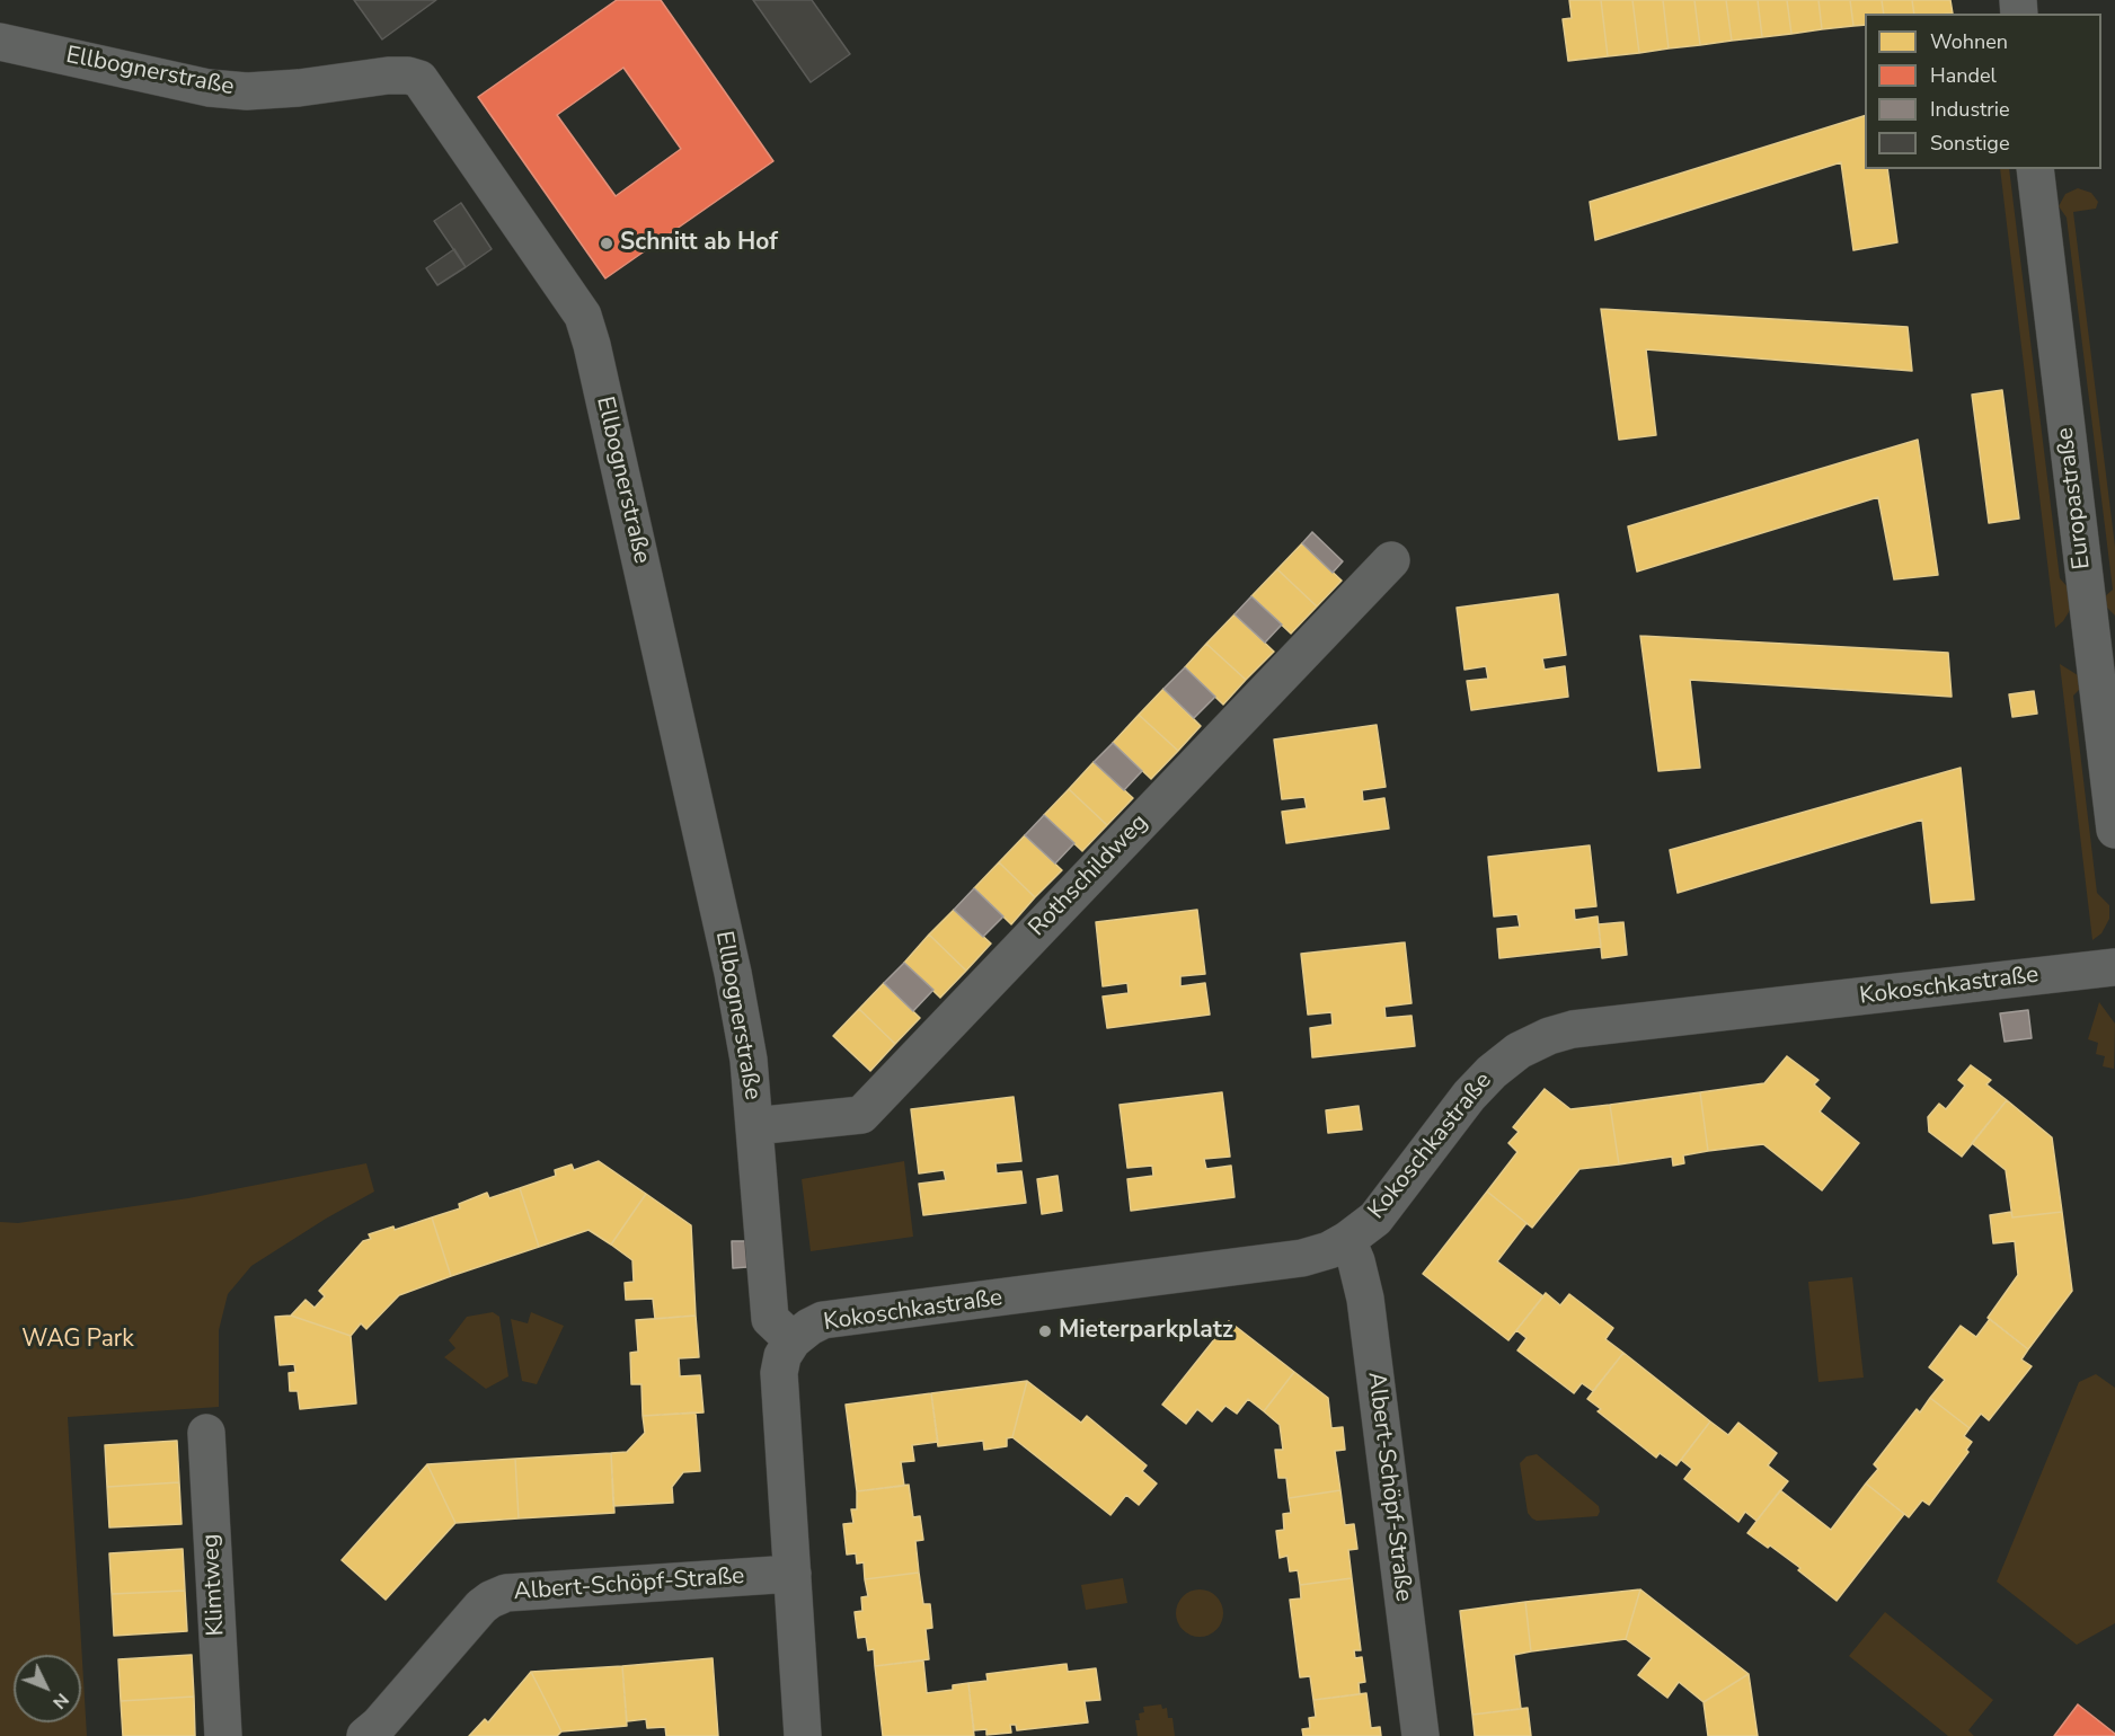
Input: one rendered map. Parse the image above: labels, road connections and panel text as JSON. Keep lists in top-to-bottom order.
{
  "streets": {
    "street": [
      "Ellbognerstraße",
      "Europastraße",
      "Rothschildweg",
      "Kokoschkastraße",
      "Albert-Schöpf-Straße",
      "Klimtweg"
    ]
  },
  "crossings": [
    ["Ellbognerstraße", "Rothschildweg"],
    ["Ellbognerstraße", "Kokoschkastraße"],
    ["Kokoschkastraße", "Albert-Schöpf-Straße"]
  ],
  "parks": ["WAG Park"],
  "places": ["Schnitt ab Hof", "Mieterparkplatz"],
  "legend": [
    "Wohnen",
    "Handel",
    "Industrie",
    "Sonstige"
  ],
  "north": "bottom right"
}
